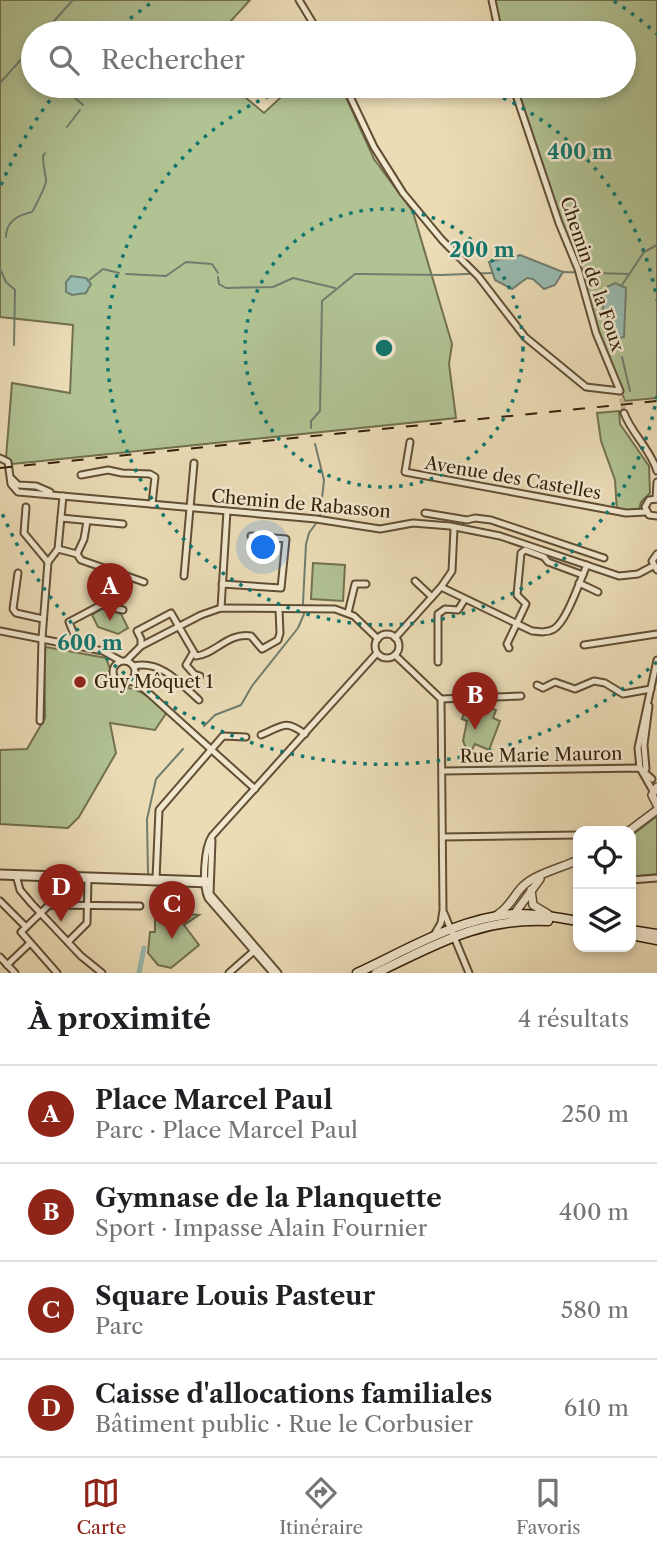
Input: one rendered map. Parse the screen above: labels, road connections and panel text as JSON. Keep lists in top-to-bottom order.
{
  "streets": {
    "street": [
      "Chemin de la Foux",
      "Avenue des Castelles",
      "Chemin de Rabasson",
      "Rue Marie Mauron"
    ]
  },
  "places": ["Guy Môquet 1"],
  "page": {
    "search": "Rechercher",
    "pins": [
      "A",
      "B",
      "D",
      "C"
    ],
    "heading": ["À proximité", "4 résultats"],
    "list": [
      {
        "mark": "A",
        "name": "Place Marcel Paul",
        "note": "Parc · Place Marcel Paul",
        "value": "250 m"
      },
      {
        "mark": "B",
        "name": "Gymnase de la Planquette",
        "note": "Sport · Impasse Alain Fournier",
        "value": "400 m"
      },
      {
        "mark": "C",
        "name": "Square Louis Pasteur",
        "note": "Parc",
        "value": "580 m"
      },
      {
        "mark": "D",
        "name": "Caisse d'allocations familiales",
        "note": "Bâtiment public · Rue le Corbusier",
        "value": "610 m"
      }
    ],
    "nav": ["Carte", "Itinéraire", "Favoris"]
  },
  "rings": ["400 m", "200 m", "600 m"]
}
